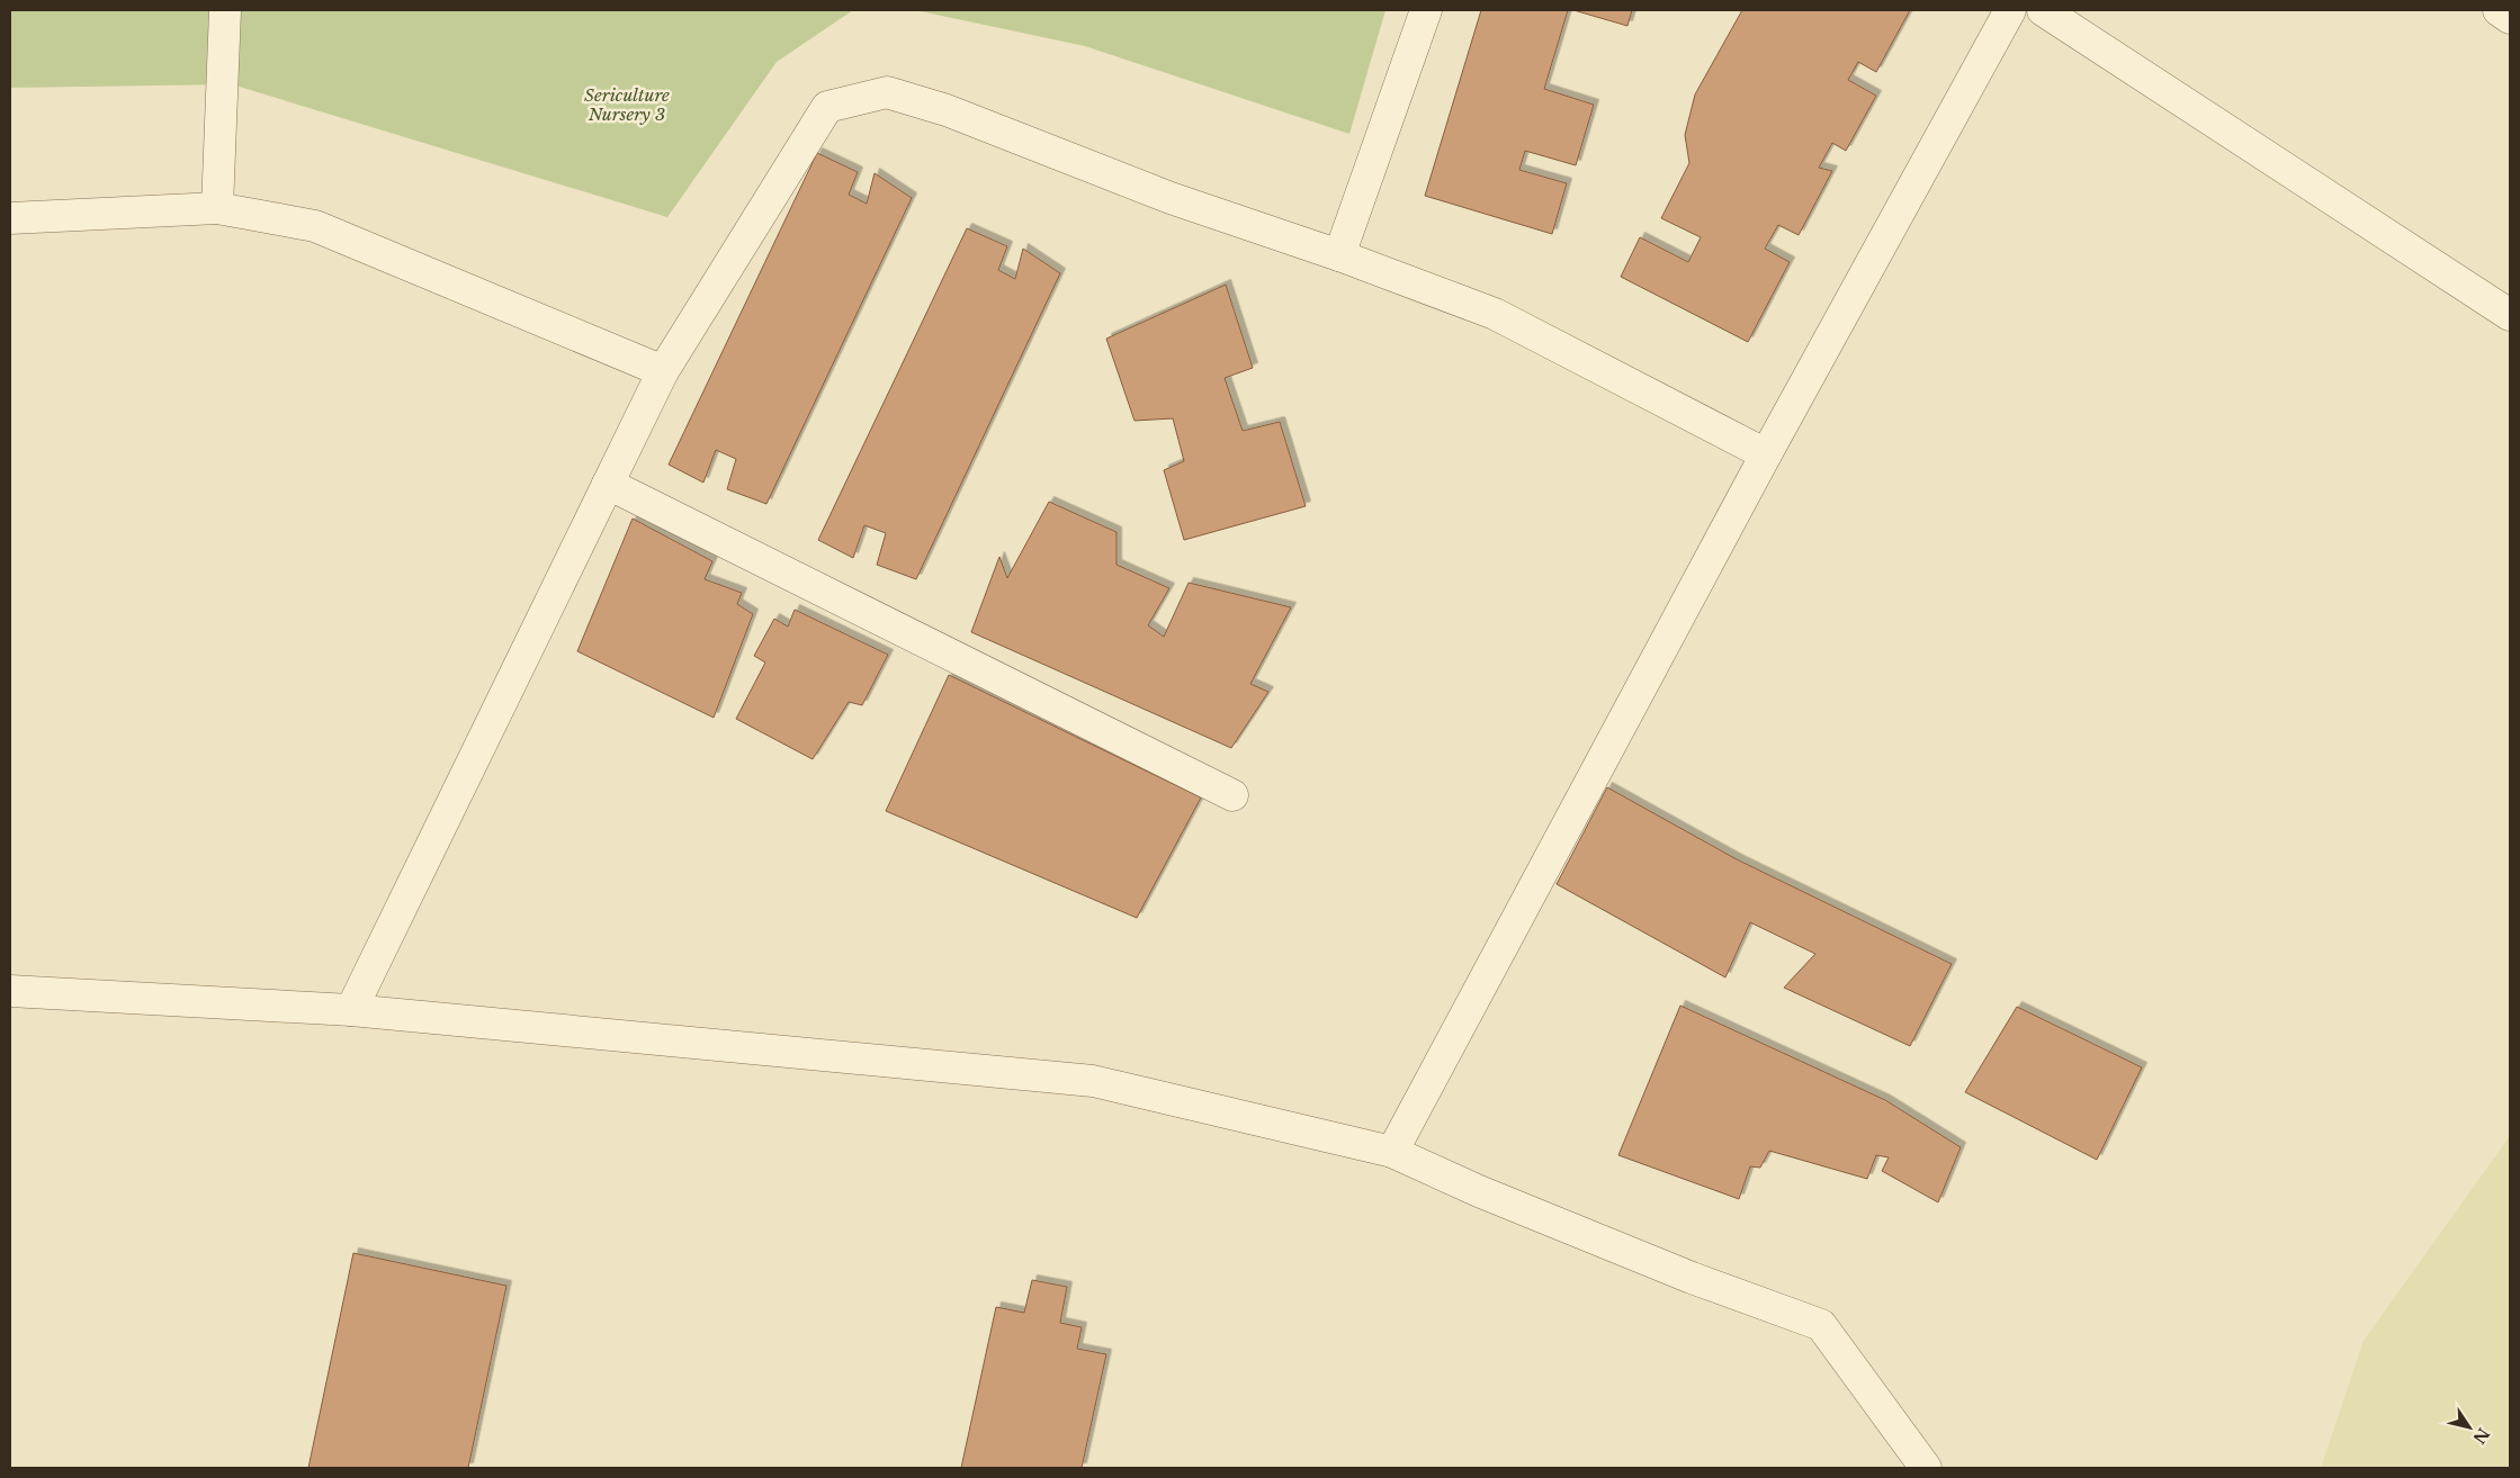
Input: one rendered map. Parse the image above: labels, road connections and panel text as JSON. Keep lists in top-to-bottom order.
{
  "parks": ["Sericulture Nursery 3"],
  "north": "bottom right"
}
